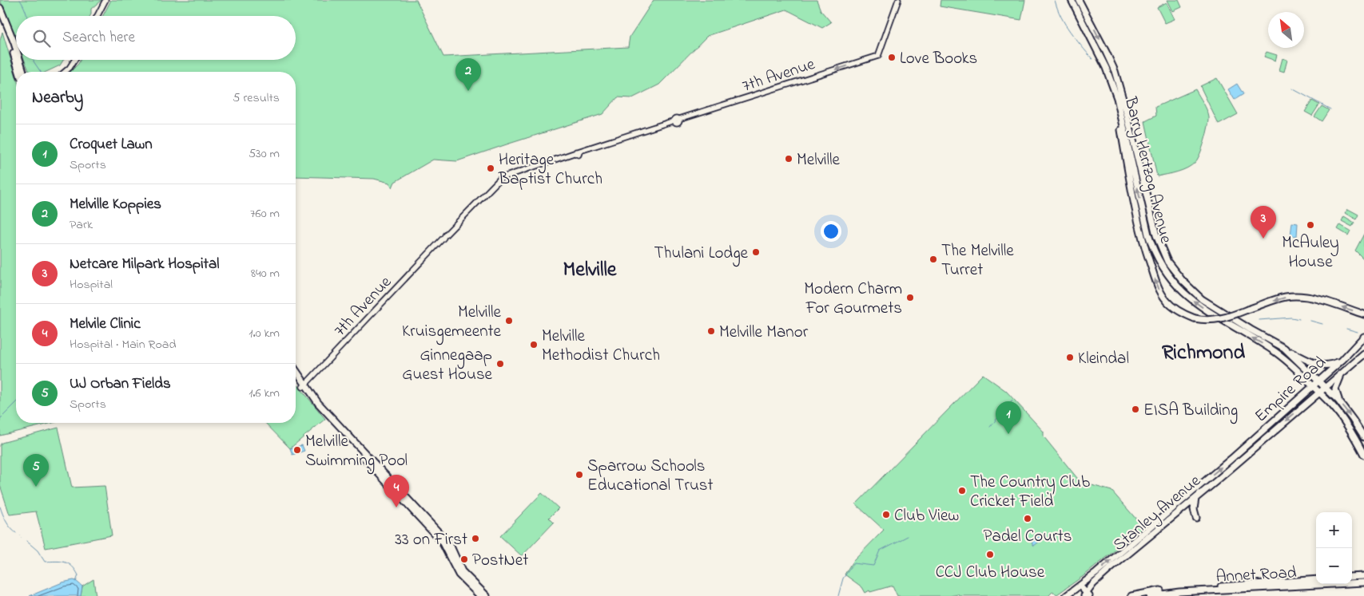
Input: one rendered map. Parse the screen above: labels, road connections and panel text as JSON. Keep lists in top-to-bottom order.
{
  "streets": {
    "main road": [
      "Barry Hertzog Avenue",
      "Empire Road",
      "Stanley Avenue",
      "Annet Road"
    ],
    "street": ["7th Avenue"]
  },
  "crossings": [
    ["Barry Hertzog Avenue", "Empire Road"],
    ["Empire Road", "Stanley Avenue"]
  ],
  "one_way": ["7th Avenue"],
  "districts": ["Melville", "Richmond"],
  "places": [
    "Love Books",
    "Melville",
    "Heritage Baptist Church",
    "McAuley House",
    "Thulani Lodge",
    "The Melville Turret",
    "Modern Charm For Gourmets",
    "Melville Kruisgemeente",
    "Melville Manor",
    "Melville Methodist Church",
    "Kleindal",
    "Ginnegaap Guest House",
    "EISA Building",
    "Melville Swimming Pool",
    "Sparrow Schools Educational Trust",
    "The Country Club Cricket Field",
    "Club View",
    "Padel Courts",
    "33 on First",
    "CCJ Club House",
    "PostNet"
  ],
  "north": "top left",
  "page": {
    "search": "Search here",
    "pins": [
      "2",
      "3",
      "1",
      "5",
      "4"
    ],
    "heading": ["Nearby", "5 results"],
    "list": [
      {
        "mark": "1",
        "name": "Croquet Lawn",
        "note": "Sports",
        "value": "530 m"
      },
      {
        "mark": "2",
        "name": "Melville Koppies",
        "note": "Park",
        "value": "760 m"
      },
      {
        "mark": "3",
        "name": "Netcare Milpark Hospital",
        "note": "Hospital",
        "value": "840 m"
      },
      {
        "mark": "4",
        "name": "Melvile Clinic",
        "note": "Hospital · Main Road",
        "value": "1.0 km"
      },
      {
        "mark": "5",
        "name": "UJ Orban Fields",
        "note": "Sports",
        "value": "1.6 km"
      }
    ],
    "map_buttons": ["+", "−"]
  }
}
